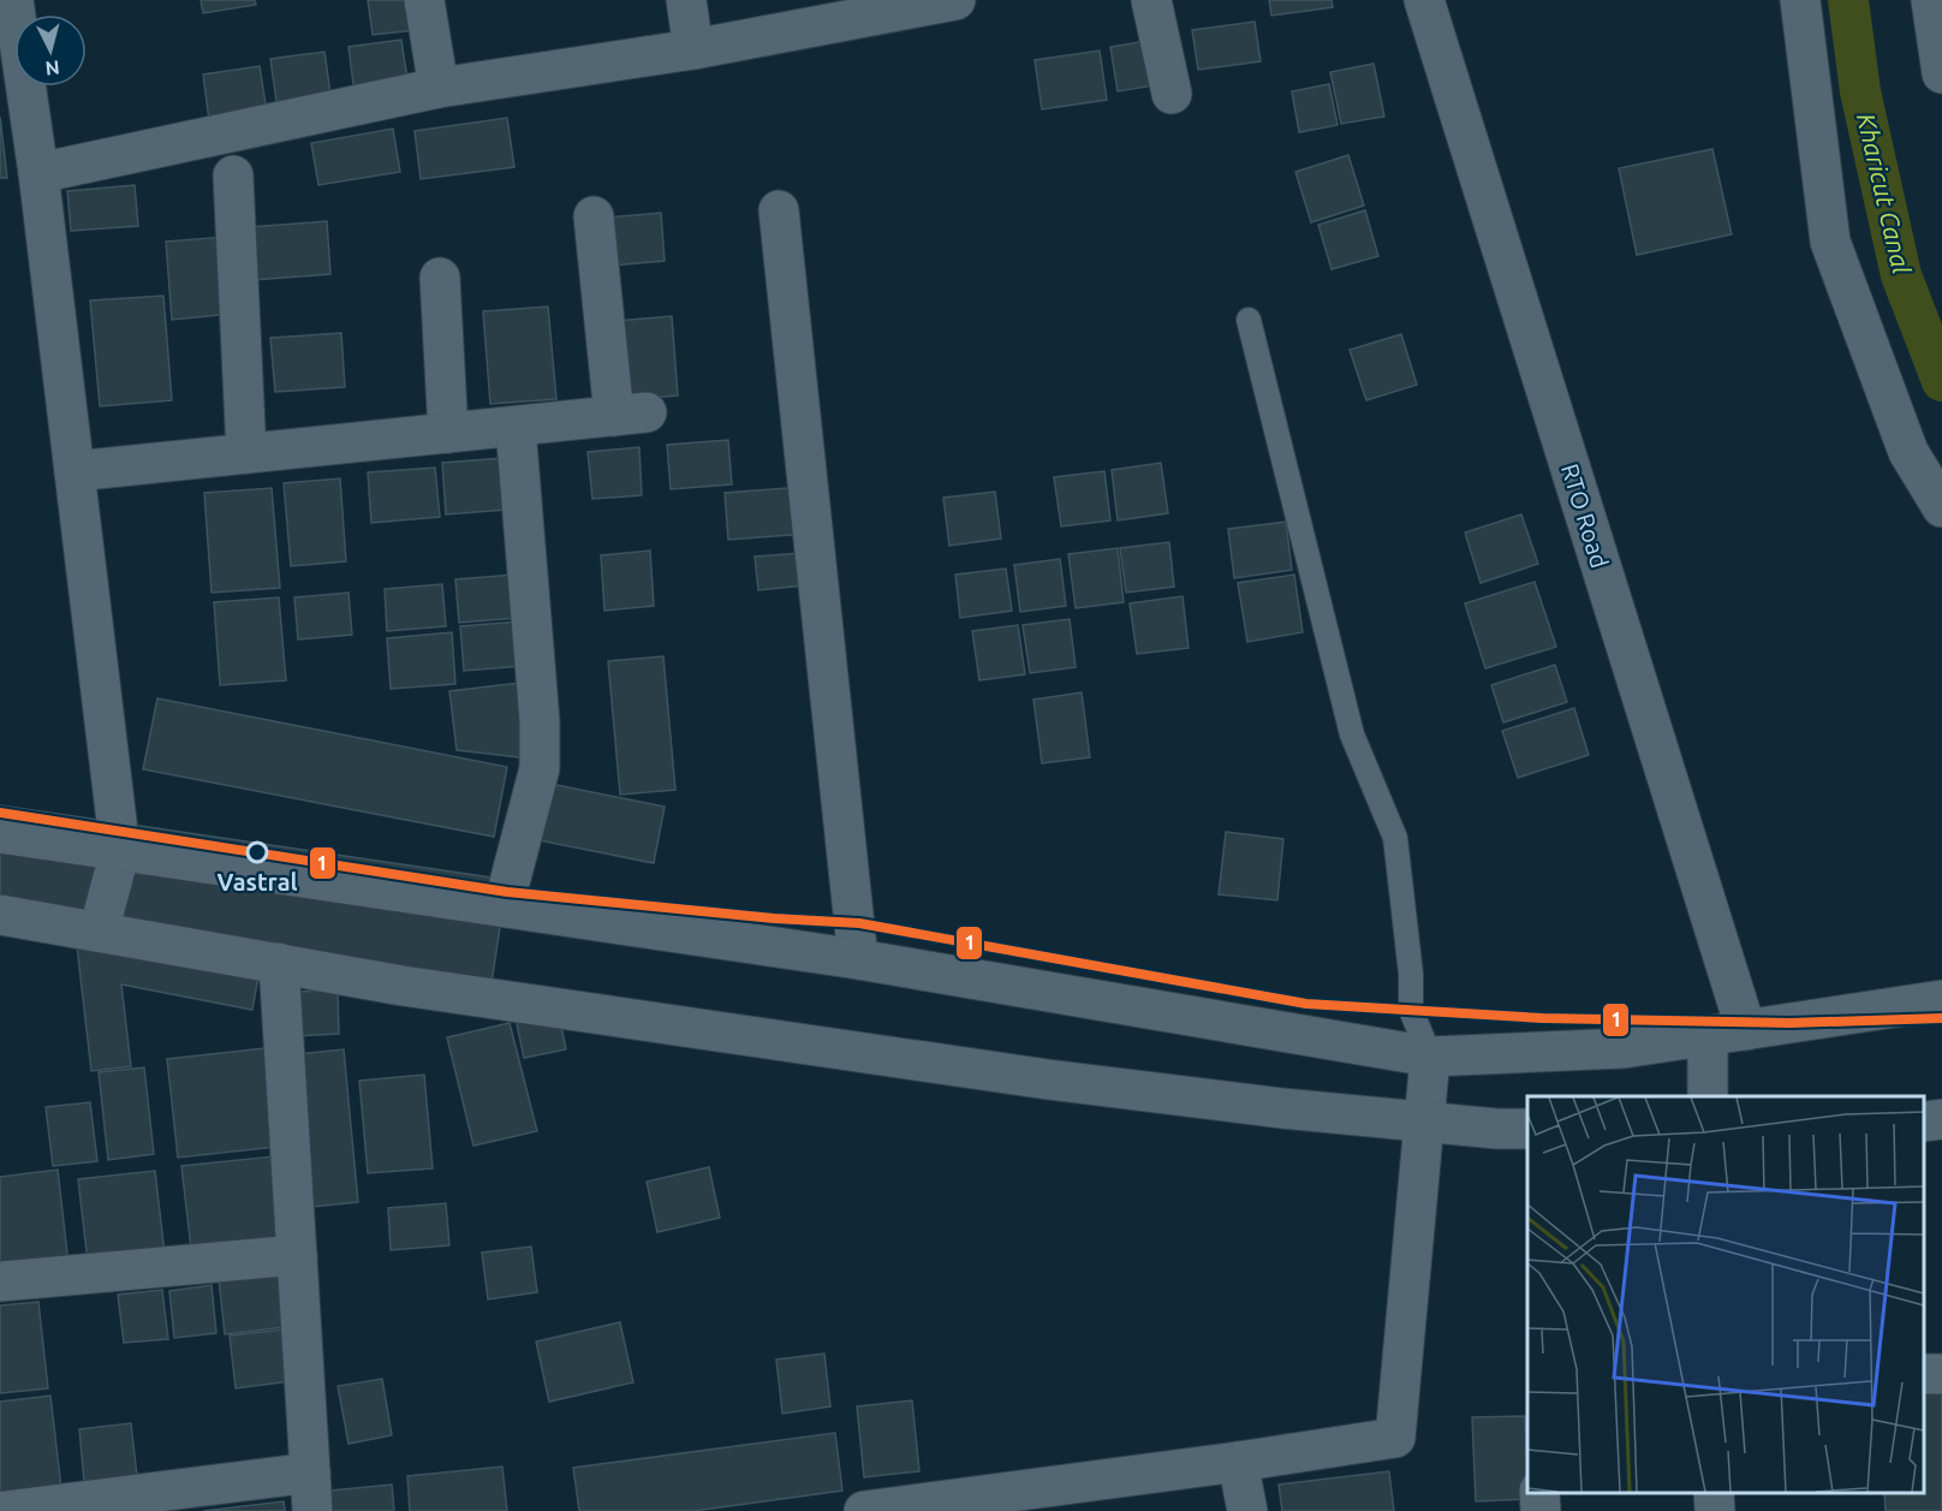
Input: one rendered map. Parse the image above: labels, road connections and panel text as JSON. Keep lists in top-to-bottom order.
{
  "streets": {
    "street": ["RTO Road"]
  },
  "water": ["Kharicut Canal"],
  "places": ["Vastral"],
  "lines": ["transit line 1"],
  "north": "bottom"
}
